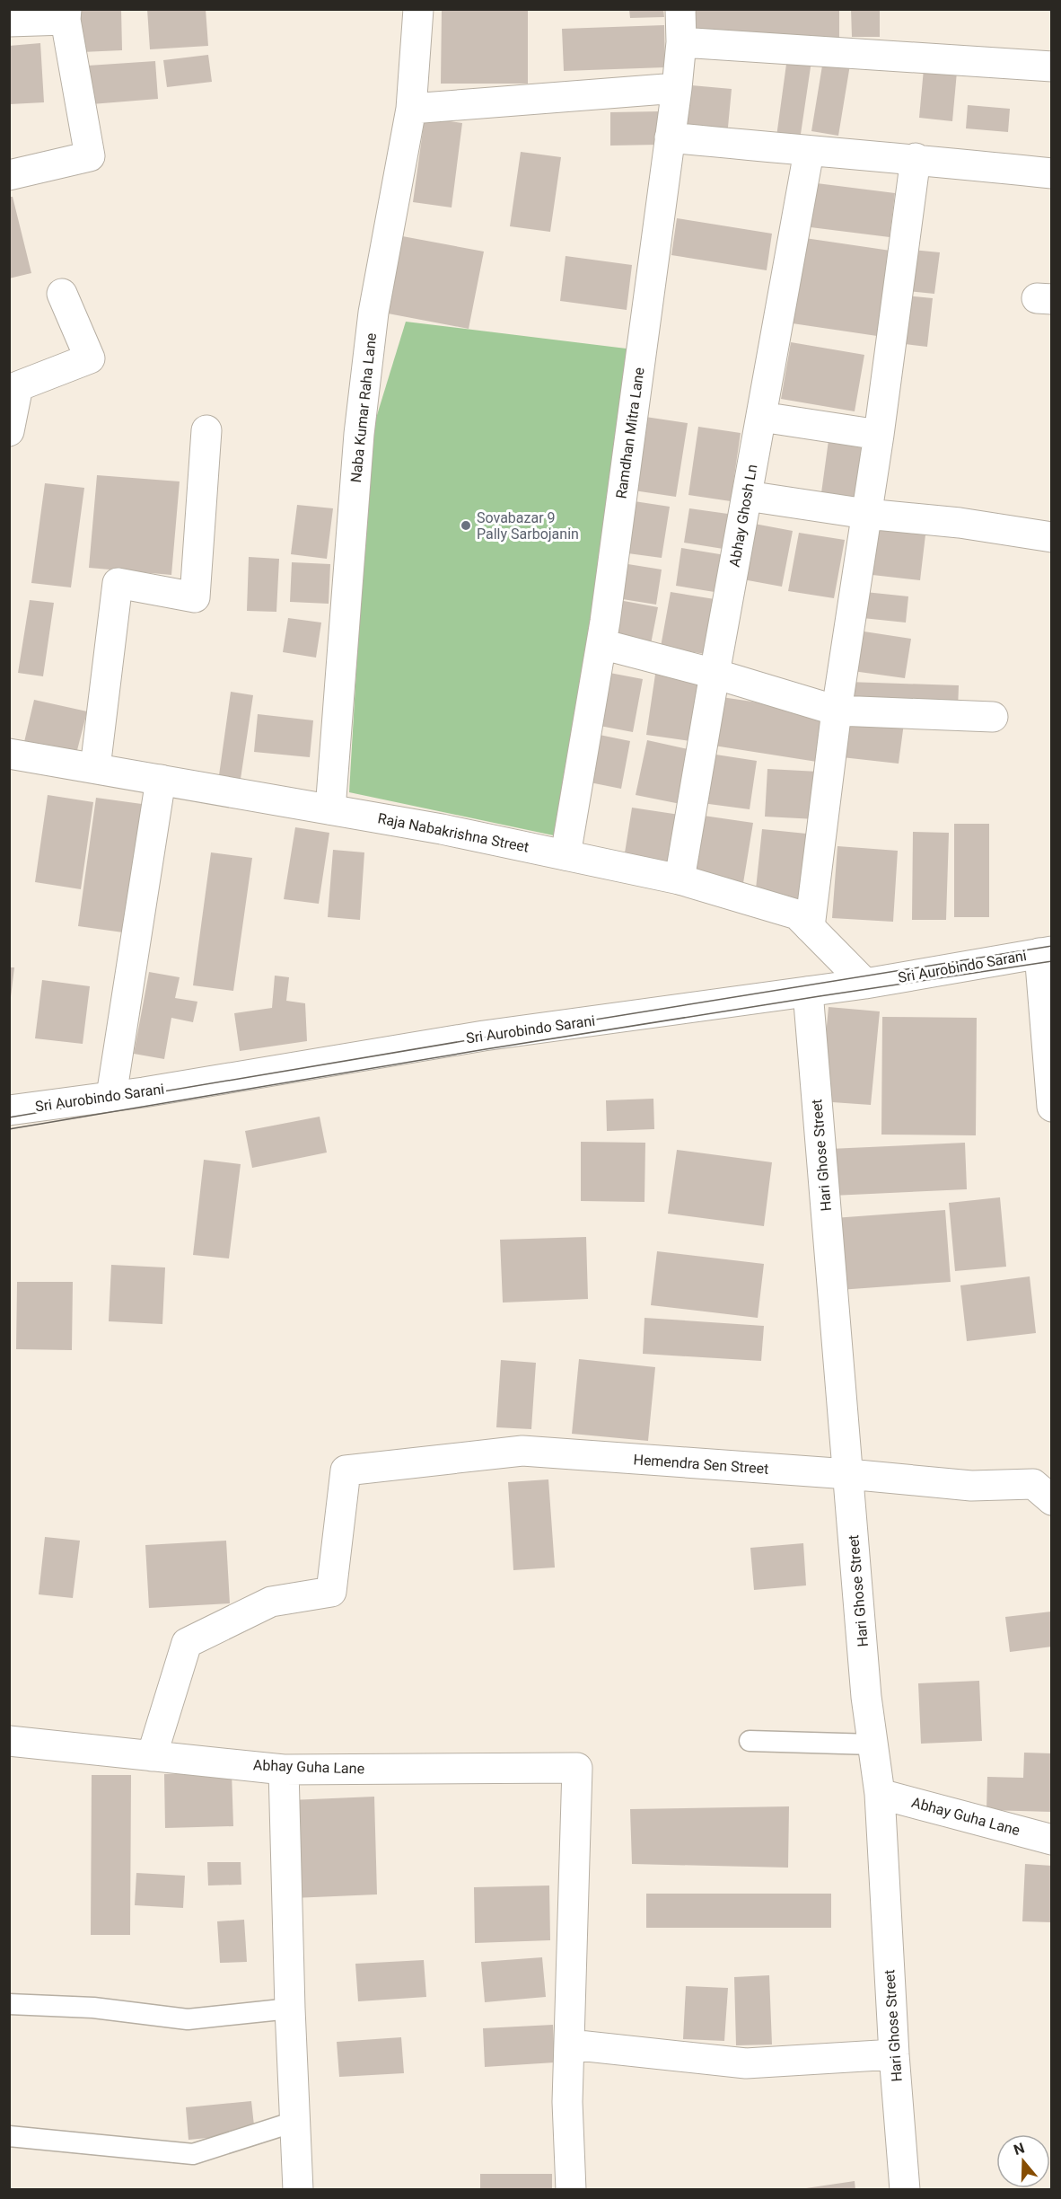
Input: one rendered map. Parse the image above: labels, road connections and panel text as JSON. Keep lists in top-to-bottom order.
{
  "streets": {
    "street": [
      "Naba Kumar Raha Lane",
      "Ramdhan Mitra Lane",
      "Abhay Ghosh Ln",
      "Raja Nabakrishna Street",
      "Sri Aurobindo Sarani",
      "Hari Ghose Street",
      "Hemendra Sen Street",
      "Abhay Guha Lane"
    ]
  },
  "crossings": [
    ["Naba Kumar Raha Lane", "Raja Nabakrishna Street"],
    ["Ramdhan Mitra Lane", "Raja Nabakrishna Street"],
    ["Abhay Ghosh Ln", "Raja Nabakrishna Street"],
    ["Raja Nabakrishna Street", "Sri Aurobindo Sarani"],
    ["Sri Aurobindo Sarani", "Hari Ghose Street"],
    ["Hari Ghose Street", "Hemendra Sen Street"],
    ["Hari Ghose Street", "Abhay Guha Lane"],
    ["Hemendra Sen Street", "Abhay Guha Lane"]
  ],
  "places": ["Sovabazar 9 Pally Sarbojanin"],
  "north": "top"
}
